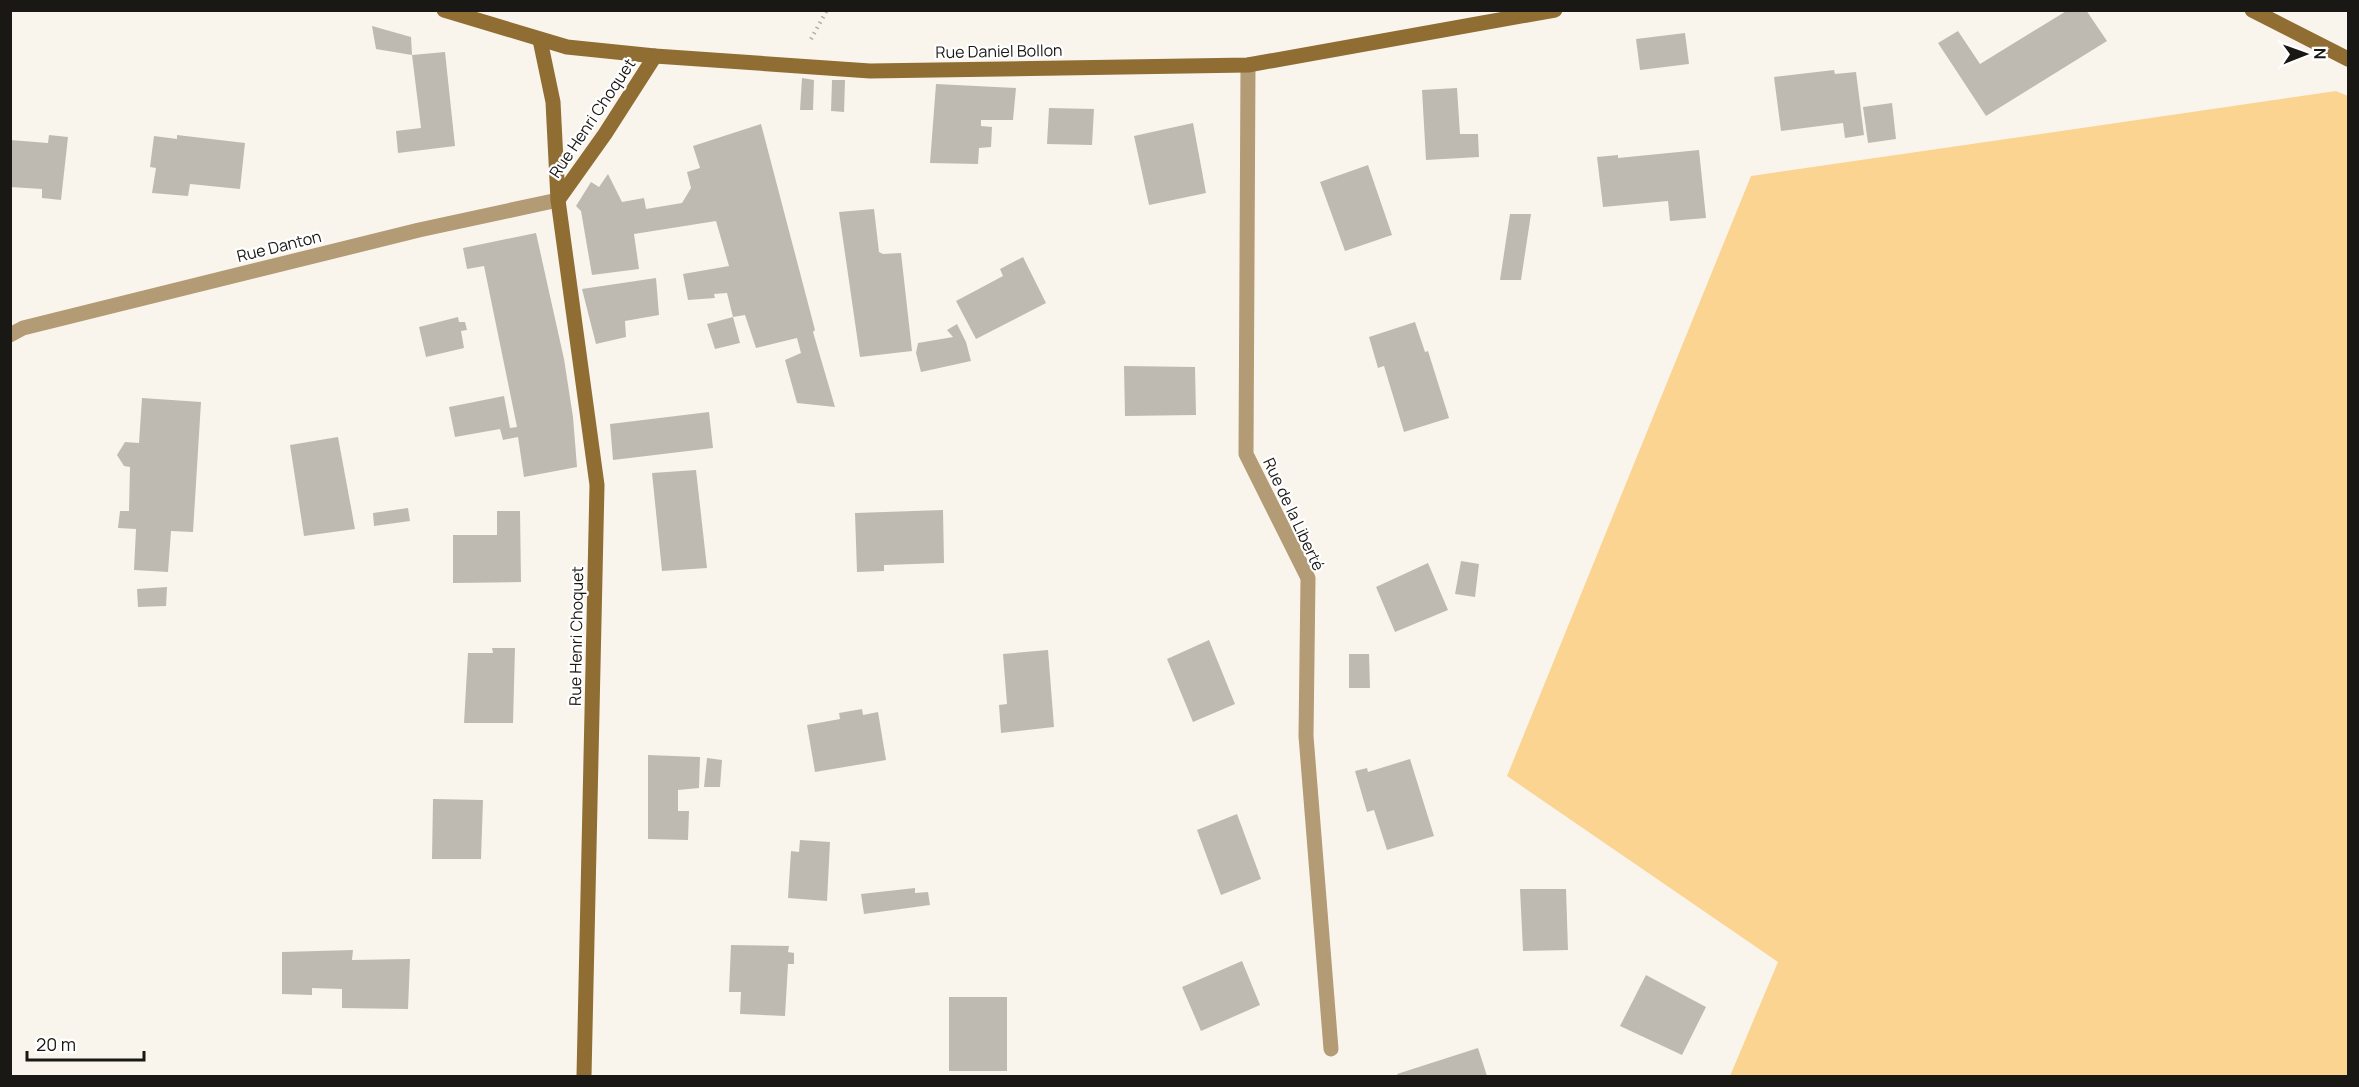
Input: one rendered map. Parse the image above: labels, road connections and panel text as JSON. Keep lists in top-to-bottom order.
{
  "streets": {
    "street": [
      "Rue Daniel Bollon",
      "Rue Henri Choquet",
      "Rue Danton",
      "Rue de la Liberté"
    ]
  },
  "crossings": [
    ["Rue Daniel Bollon", "Rue Henri Choquet"],
    ["Rue Daniel Bollon", "Rue de la Liberté"],
    ["Rue Henri Choquet", "Rue Danton"]
  ],
  "scale_bar": "20 m",
  "north": "right"
}
